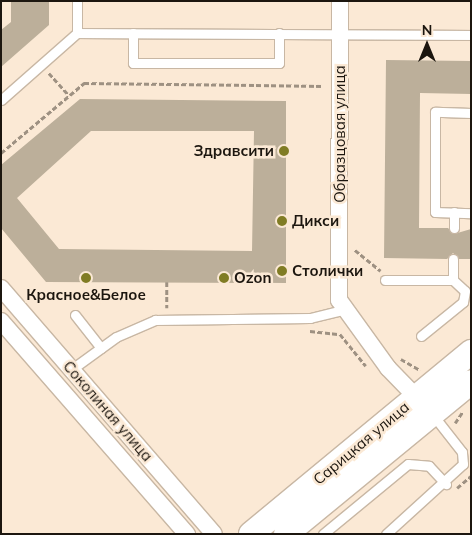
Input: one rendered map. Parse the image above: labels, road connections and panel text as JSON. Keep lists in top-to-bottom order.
{
  "streets": {
    "street": ["Образцовая улица", "Соколиная улица", "Сарицкая улица"]
  },
  "places": [
    "Здравсити",
    "Дикси",
    "Столички",
    "Красное&Белое",
    "Ozon"
  ],
  "north": "top"
}
